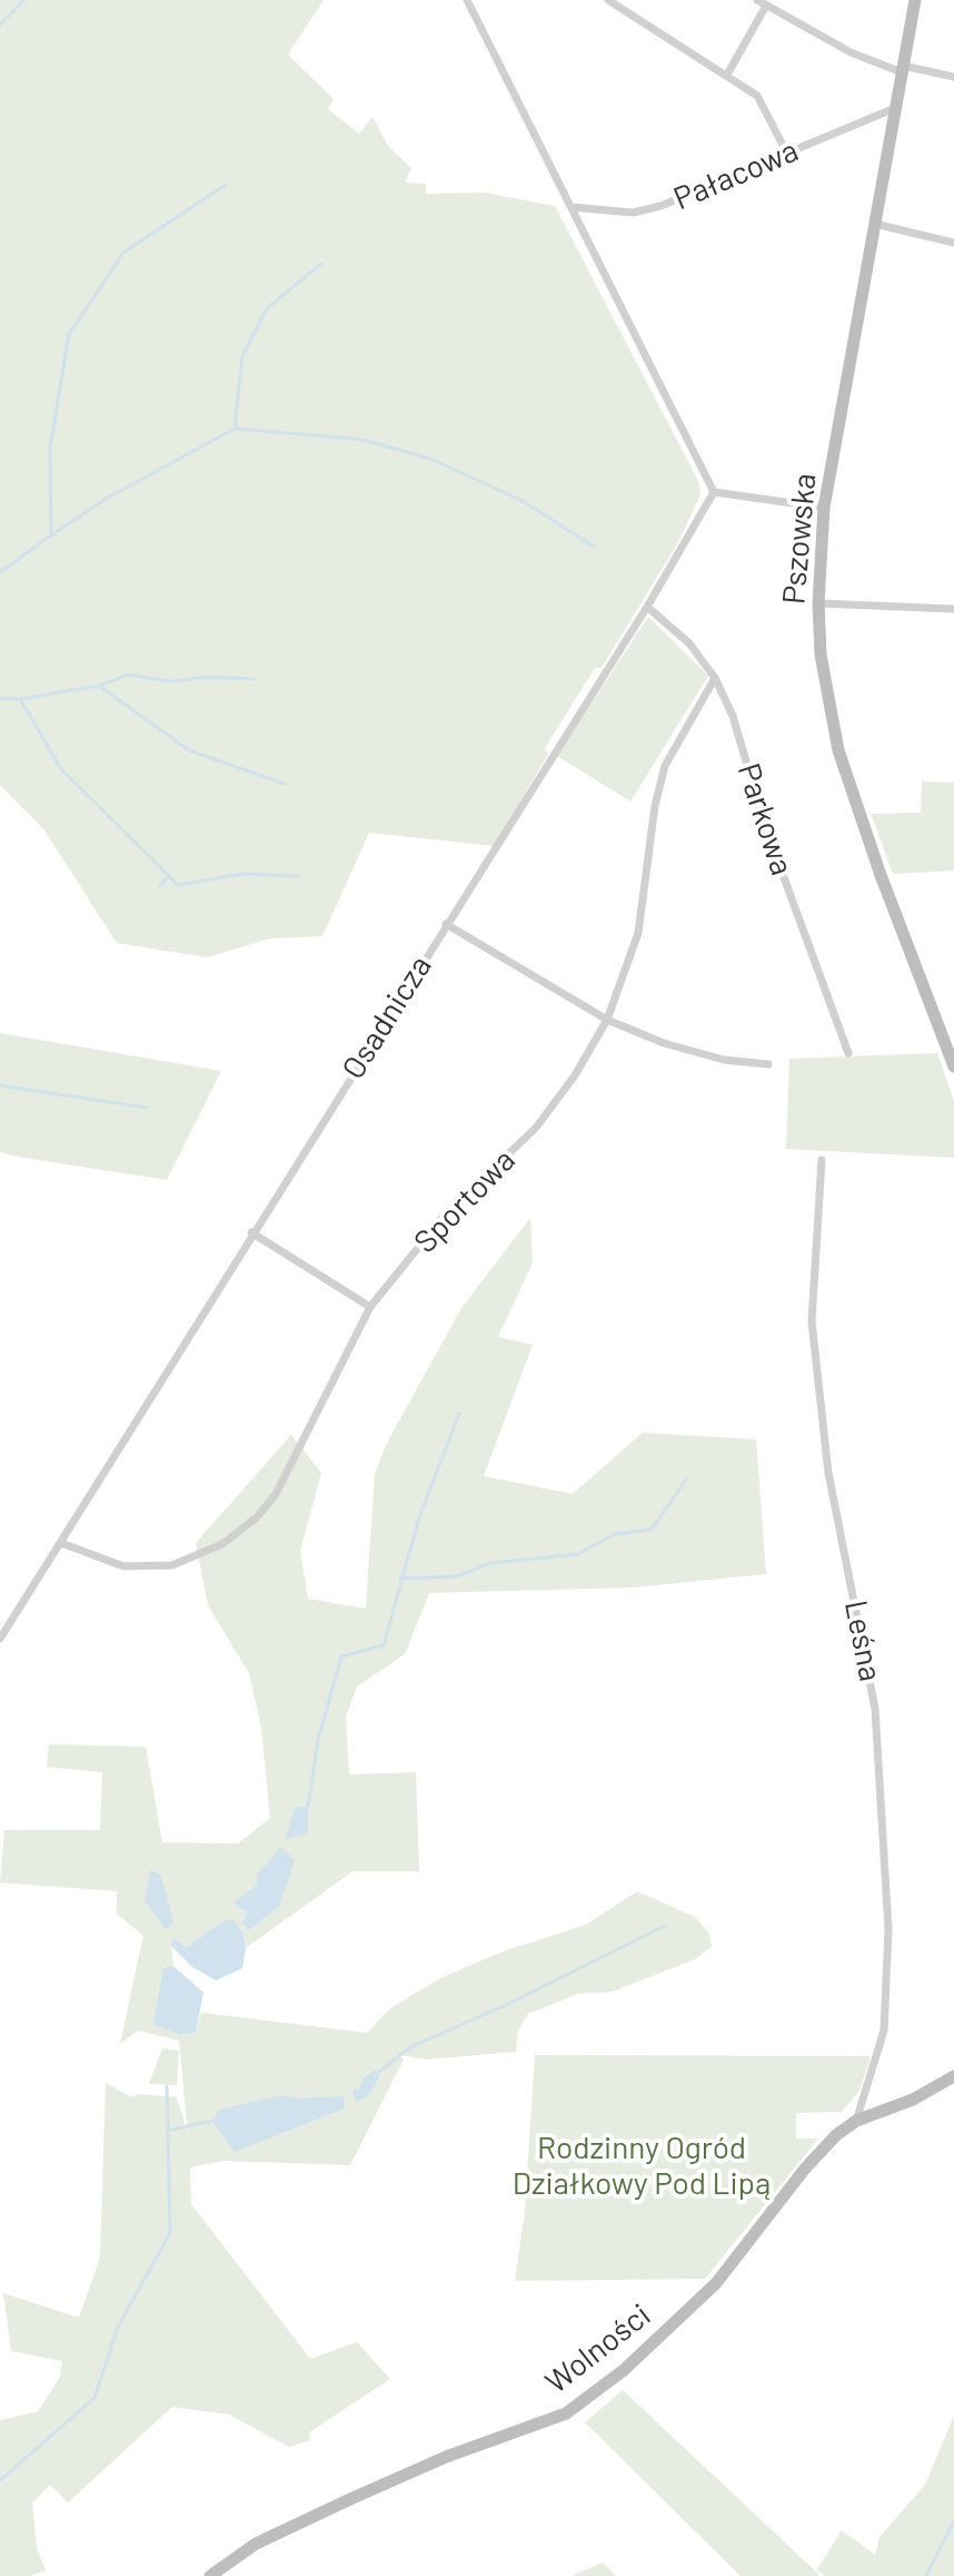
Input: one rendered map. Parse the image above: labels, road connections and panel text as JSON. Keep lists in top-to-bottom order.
{
  "streets": {
    "main road": ["Pszowska", "Wolności"],
    "street": [
      "Pałacowa",
      "Parkowa",
      "Osadnicza",
      "Sportowa",
      "Leśna"
    ]
  },
  "crossings": [
    ["Pałacowa", "Pszowska"],
    ["Parkowa", "Osadnicza"],
    ["Parkowa", "Sportowa"],
    ["Osadnicza", "Sportowa"],
    ["Leśna", "Wolności"]
  ],
  "parks": ["Rodzinny Ogród Działkowy Pod Lipą"]
}
